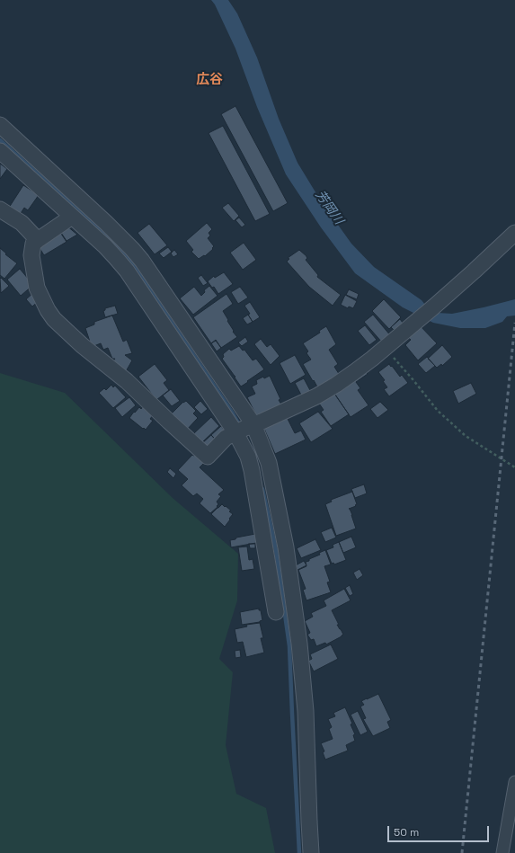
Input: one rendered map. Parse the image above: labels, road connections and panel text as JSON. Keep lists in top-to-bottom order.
{
  "districts": ["広谷"],
  "water": ["芳岡川"],
  "scale_bar": "50 m"
}
